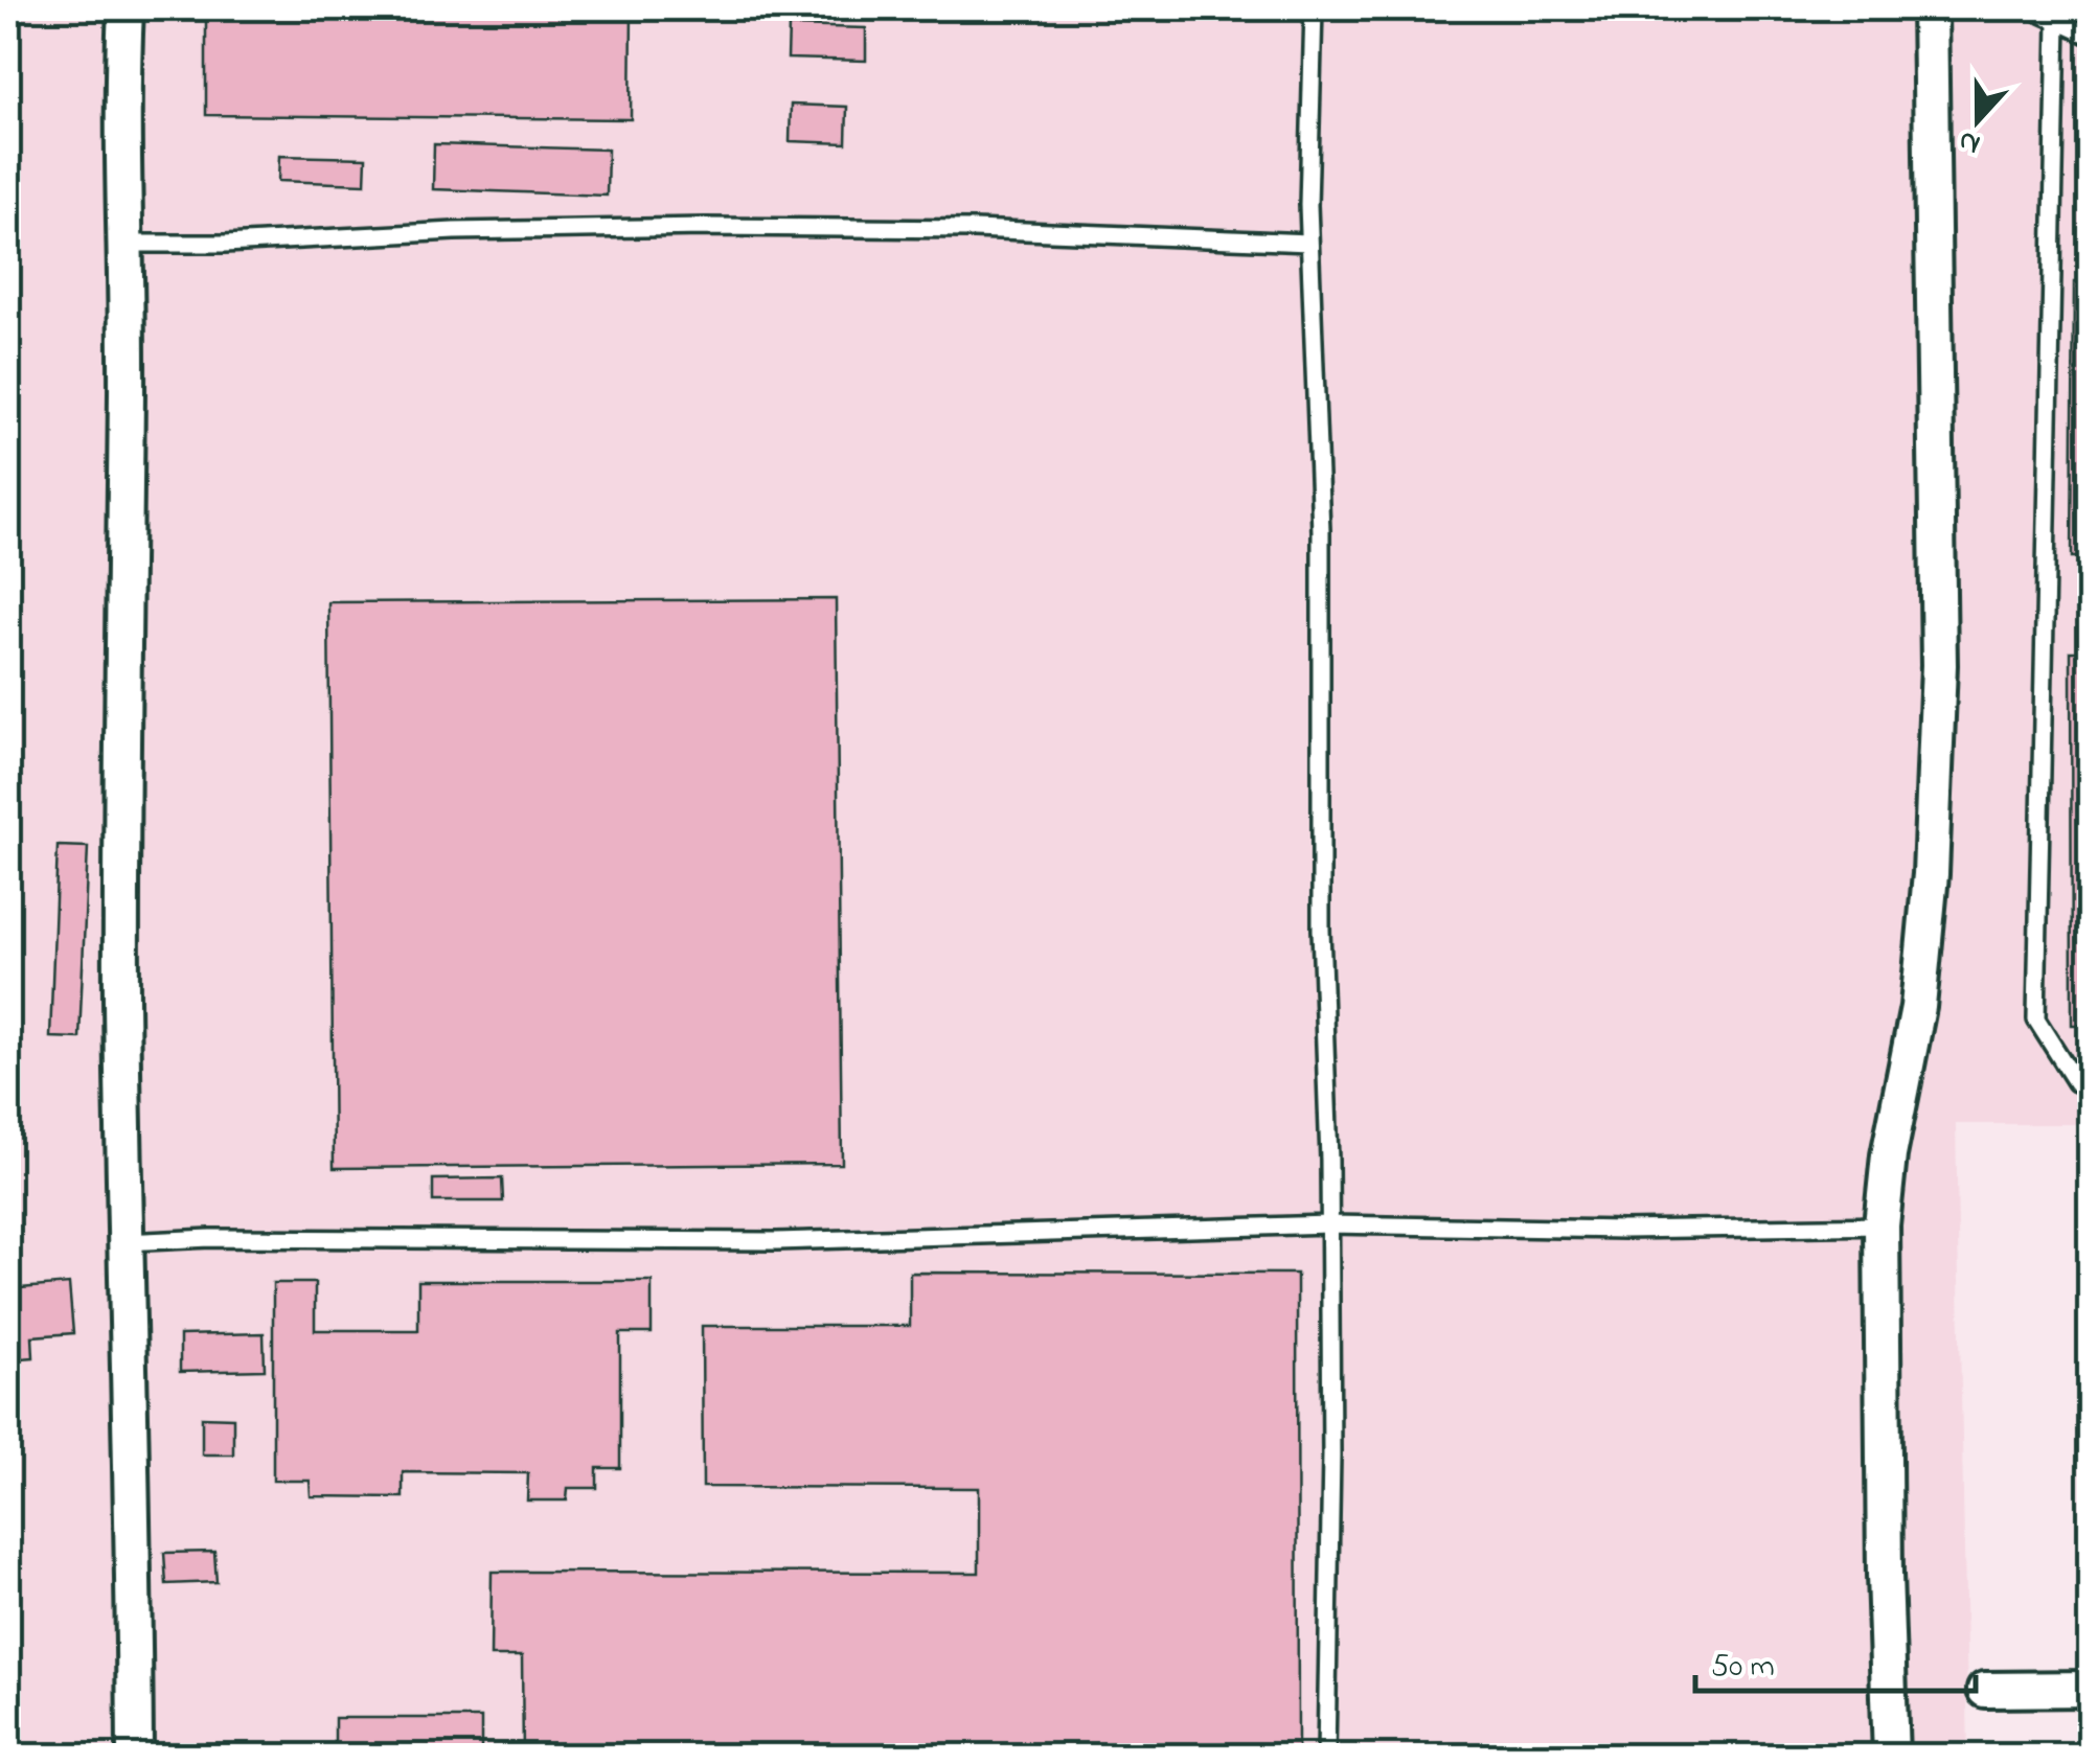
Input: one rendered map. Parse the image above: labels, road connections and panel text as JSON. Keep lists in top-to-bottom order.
{
  "scale_bar": "50 m",
  "north": "bottom"
}
